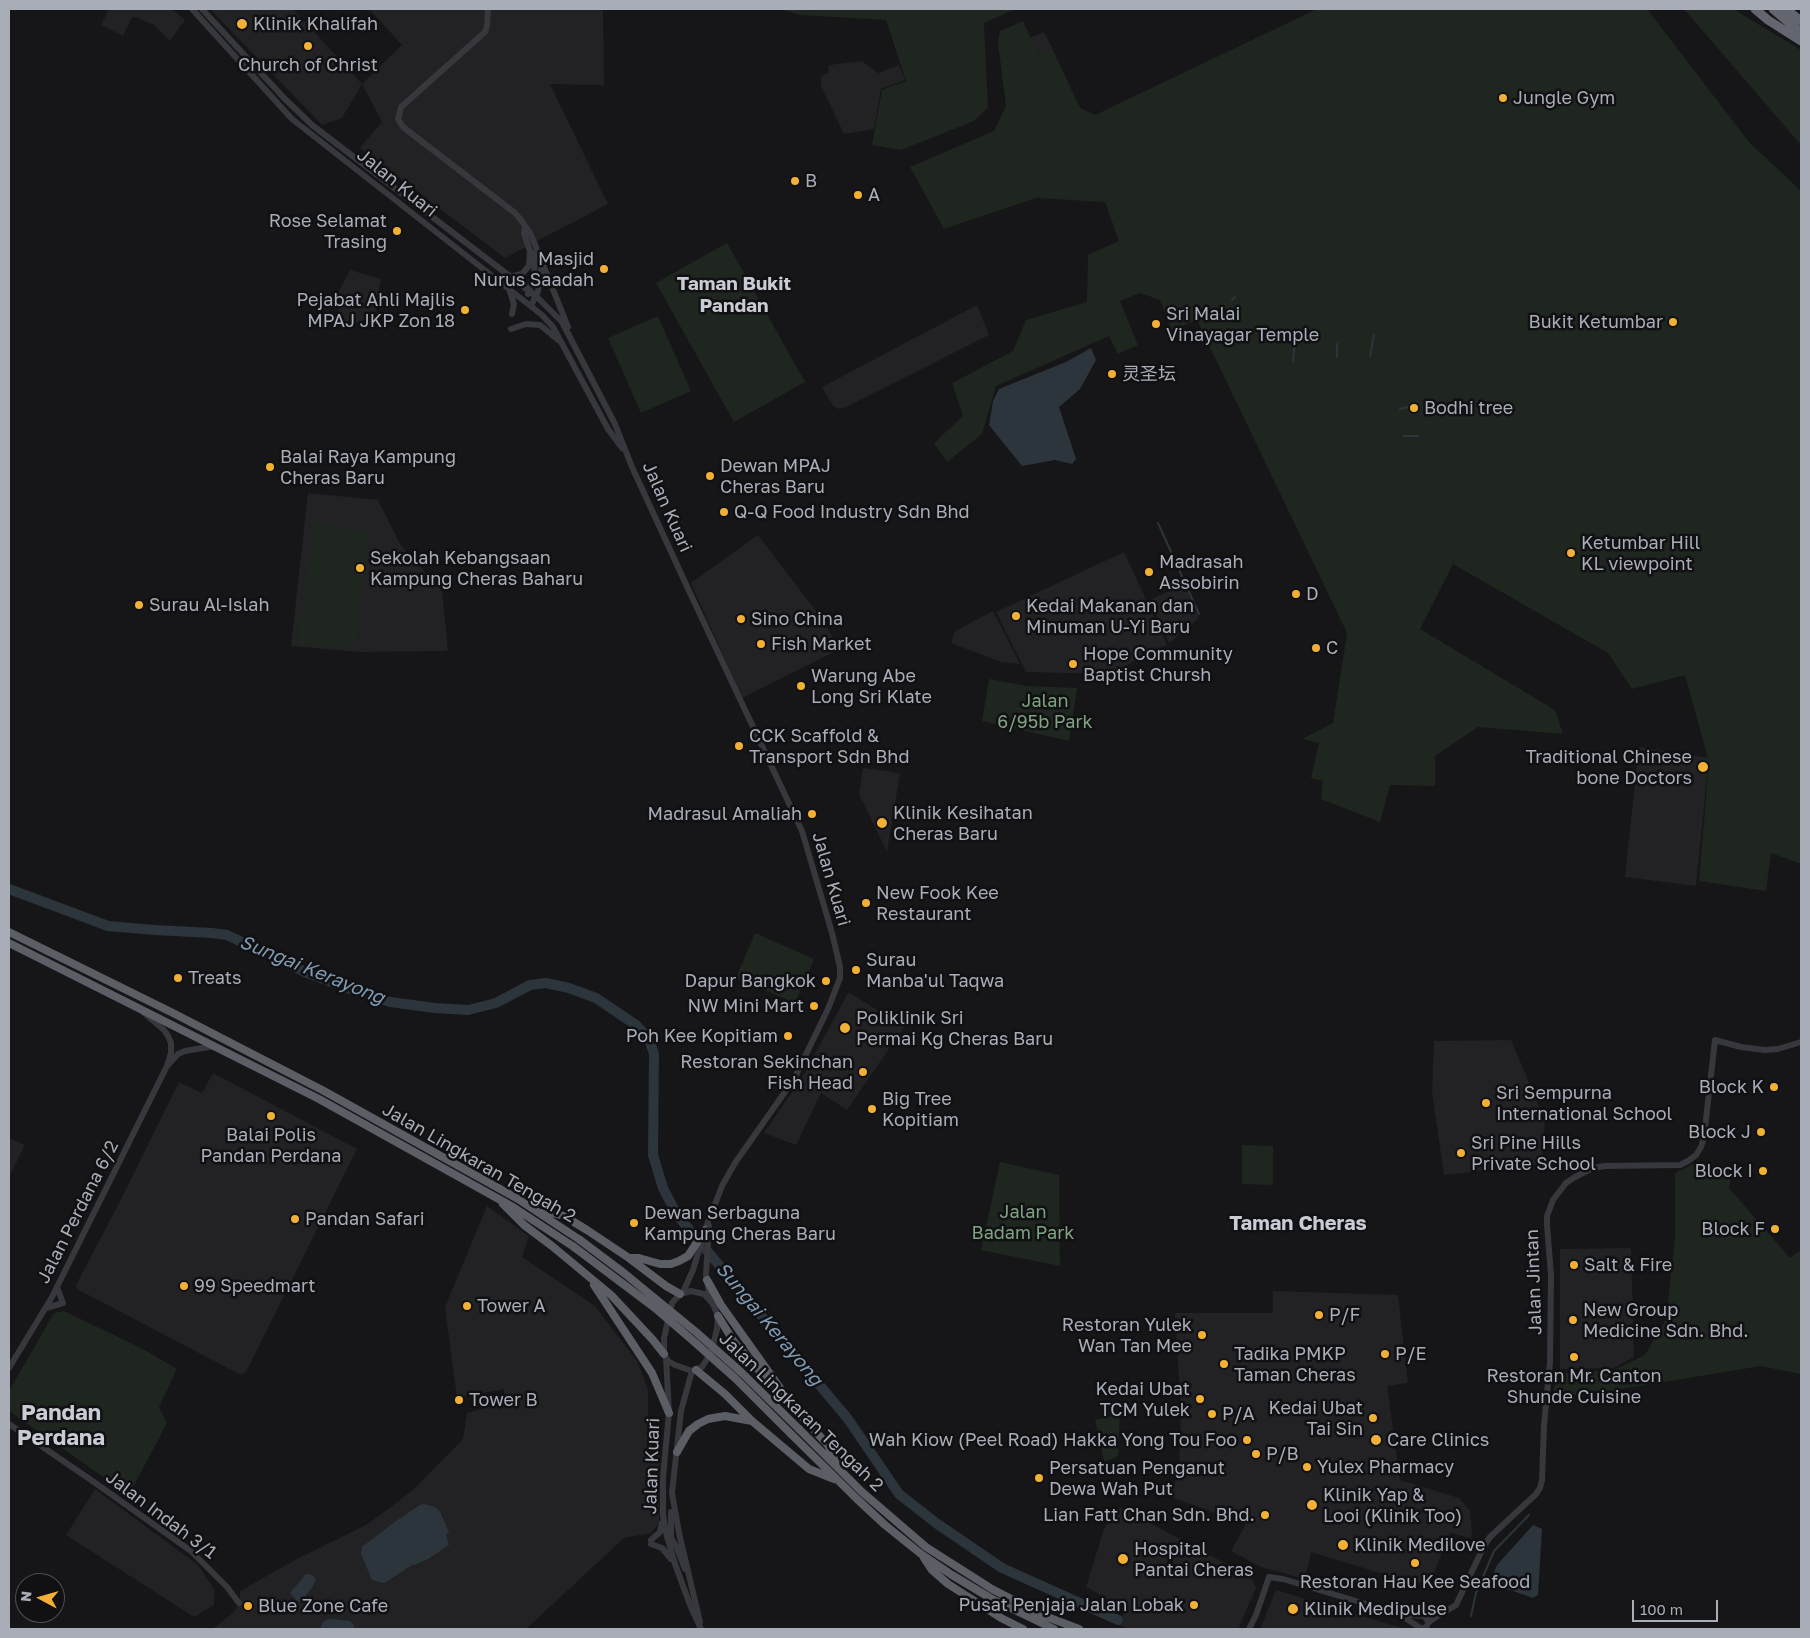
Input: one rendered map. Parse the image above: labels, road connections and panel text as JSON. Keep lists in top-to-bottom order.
{
  "streets": {
    "highway": ["Jalan Lingkaran Tengah 2"],
    "street": [
      "Jalan Kuari",
      "Jalan Perdana 6/2",
      "Jalan Jintan",
      "Jalan Indah 3/1"
    ]
  },
  "crossings": [
    ["Jalan Lingkaran Tengah 2", "Jalan Perdana 6/2"]
  ],
  "districts": ["Taman Bukit Pandan", "Taman Cheras", "Pandan Perdana"],
  "water": ["Sungai Kerayong"],
  "parks": ["Jalan 6/95b Park", "Jalan Badam Park"],
  "places": [
    "Klinik Khalifah",
    "Church of Christ",
    "Jungle Gym",
    "B",
    "A",
    "Rose Selamat Trasing",
    "Masjid Nurus Saadah",
    "Pejabat Ahli Majlis MPAJ JKP Zon 18",
    "Bukit Ketumbar",
    "Sri Malai Vinayagar Temple",
    "灵圣坛",
    "Bodhi tree",
    "Balai Raya Kampung Cheras Baru",
    "Dewan MPAJ Cheras Baru",
    "Q-Q Food Industry Sdn Bhd",
    "Ketumbar Hill KL viewpoint",
    "Sekolah Kebangsaan Kampung Cheras Baharu",
    "Madrasah Assobirin",
    "D",
    "Surau Al-Islah",
    "Kedai Makanan dan Minuman U-Yi Baru",
    "Sino China",
    "Fish Market",
    "C",
    "Hope Community Baptist Chursh",
    "Warung Abe Long Sri Klate",
    "CCK Scaffold & Transport Sdn Bhd",
    "Traditional Chinese bone Doctors",
    "Madrasul Amaliah",
    "Klinik Kesihatan Cheras Baru",
    "New Fook Kee Restaurant",
    "Surau Manba'ul Taqwa",
    "Treats",
    "Dapur Bangkok",
    "NW Mini Mart",
    "Poliklinik Sri Permai Kg Cheras Baru",
    "Poh Kee Kopitiam",
    "Restoran Sekinchan Fish Head",
    "Block K",
    "Sri Sempurna International School",
    "Big Tree Kopitiam",
    "Balai Polis Pandan Perdana",
    "Block J",
    "Sri Pine Hills Private School",
    "Block I",
    "Pandan Safari",
    "Dewan Serbaguna Kampung Cheras Baru",
    "Block F",
    "Salt & Fire",
    "99 Speedmart",
    "Tower A",
    "P/F",
    "New Group Medicine Sdn. Bhd.",
    "Restoran Yulek Wan Tan Mee",
    "P/E",
    "Restoran Mr. Canton Shunde Cuisine",
    "Tadika PMKP Taman Cheras",
    "Kedai Ubat TCM Yulek",
    "Tower B",
    "P/A",
    "Kedai Ubat Tai Sin",
    "Wah Kiow (Peel Road) Hakka Yong Tou Foo",
    "Care Clinics",
    "P/B",
    "Yulex Pharmacy",
    "Persatuan Penganut Dewa Wah Put",
    "Klinik Yap & Looi (Klinik Too)",
    "Lian Fatt Chan Sdn. Bhd.",
    "Klinik Medilove",
    "Hospital Pantai Cheras",
    "Restoran Hau Kee Seafood",
    "Pusat Penjaja Jalan Lobak",
    "Blue Zone Cafe",
    "Klinik Medipulse"
  ],
  "scale_bar": "100 m",
  "north": "left"
}
